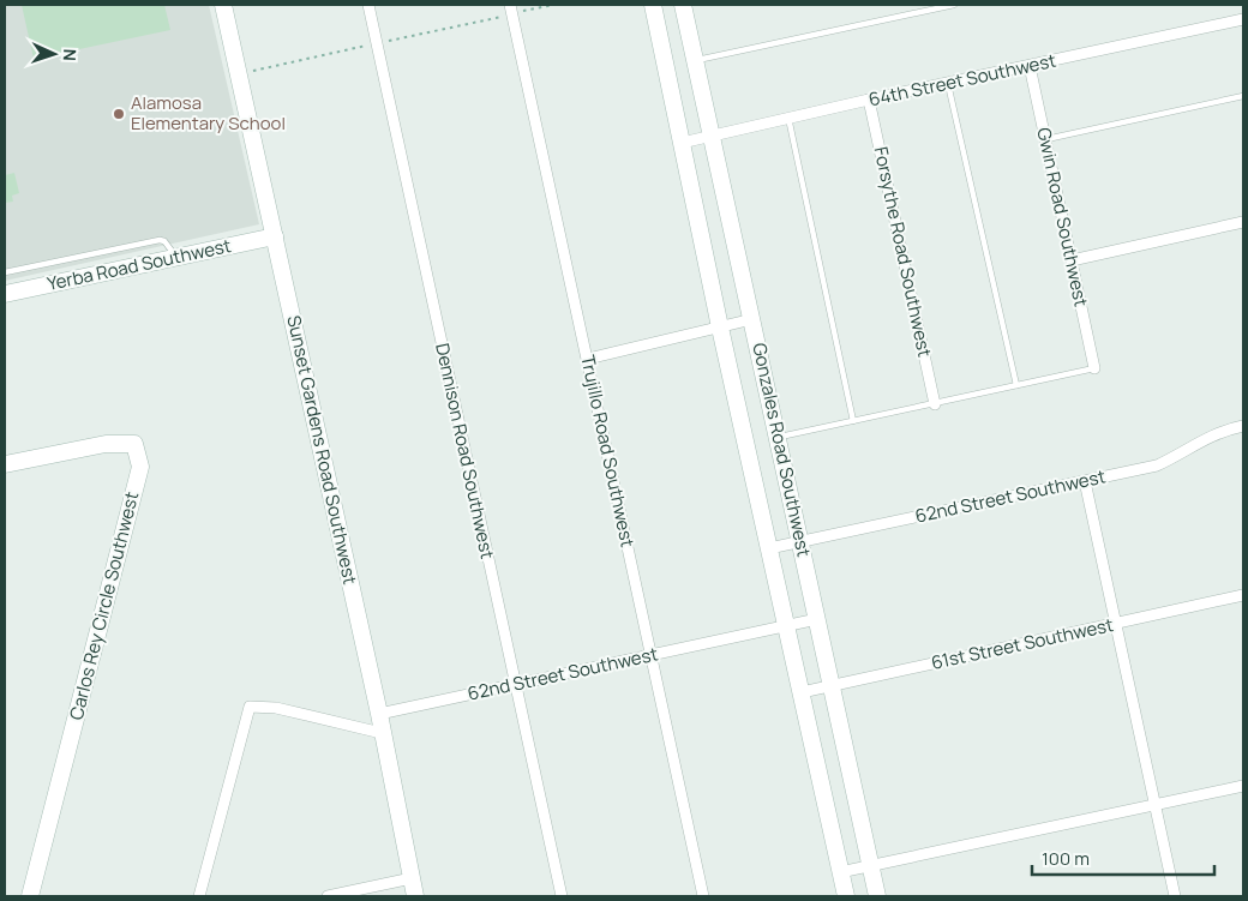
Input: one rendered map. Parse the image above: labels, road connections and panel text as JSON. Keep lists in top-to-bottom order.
{
  "streets": {
    "street": [
      "64th Street Southwest",
      "Gwin Road Southwest",
      "Forsythe Road Southwest",
      "Yerba Road Southwest",
      "Sunset Gardens Road Southwest",
      "Gonzales Road Southwest",
      "Dennison Road Southwest",
      "Trujillo Road Southwest",
      "62nd Street Southwest",
      "Carlos Rey Circle Southwest",
      "61st Street Southwest"
    ]
  },
  "crossings": [
    ["64th Street Southwest", "Gwin Road Southwest"],
    ["64th Street Southwest", "Forsythe Road Southwest"],
    ["64th Street Southwest", "Gonzales Road Southwest"],
    ["Yerba Road Southwest", "Sunset Gardens Road Southwest"],
    ["Sunset Gardens Road Southwest", "62nd Street Southwest"],
    ["Gonzales Road Southwest", "62nd Street Southwest"],
    ["Gonzales Road Southwest", "61st Street Southwest"],
    ["Dennison Road Southwest", "62nd Street Southwest"],
    ["Trujillo Road Southwest", "62nd Street Southwest"]
  ],
  "places": ["Alamosa Elementary School"],
  "scale_bar": "100 m",
  "north": "right"
}
